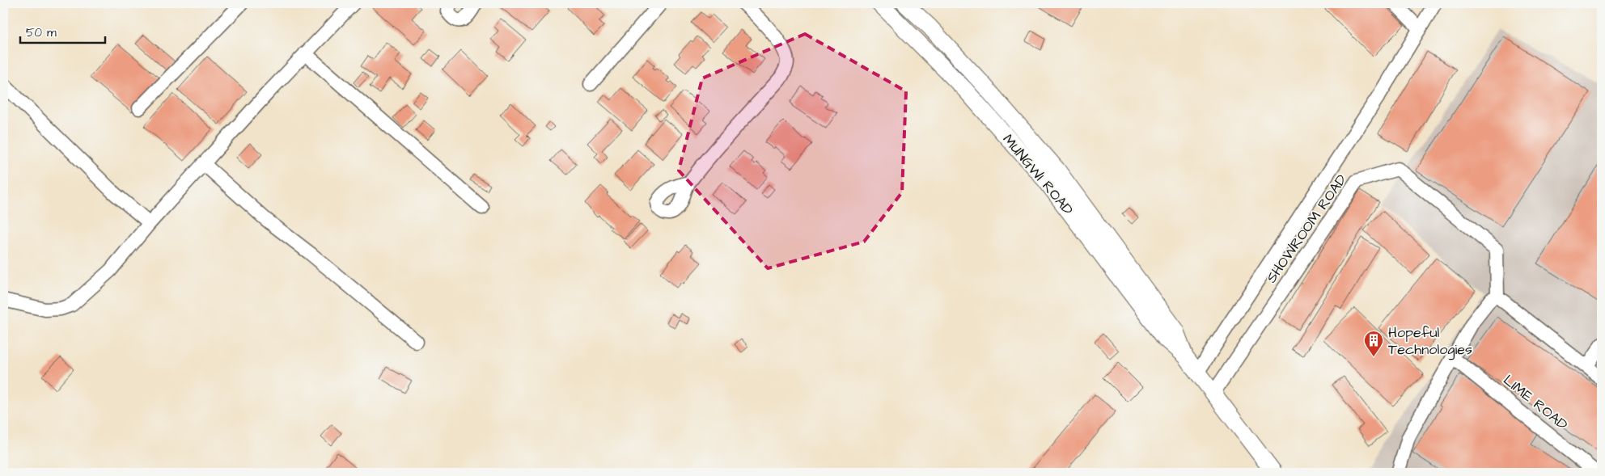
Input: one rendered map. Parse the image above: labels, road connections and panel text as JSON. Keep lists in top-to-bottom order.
{
  "streets": {
    "main road": ["MUNGWI ROAD"],
    "street": ["SHOWROOM ROAD", "LIME ROAD"]
  },
  "crossings": [
    ["MUNGWI ROAD", "SHOWROOM ROAD"]
  ],
  "places": {
    "building": ["Hopeful Technologies"]
  },
  "scale_bar": "50 m"
}
